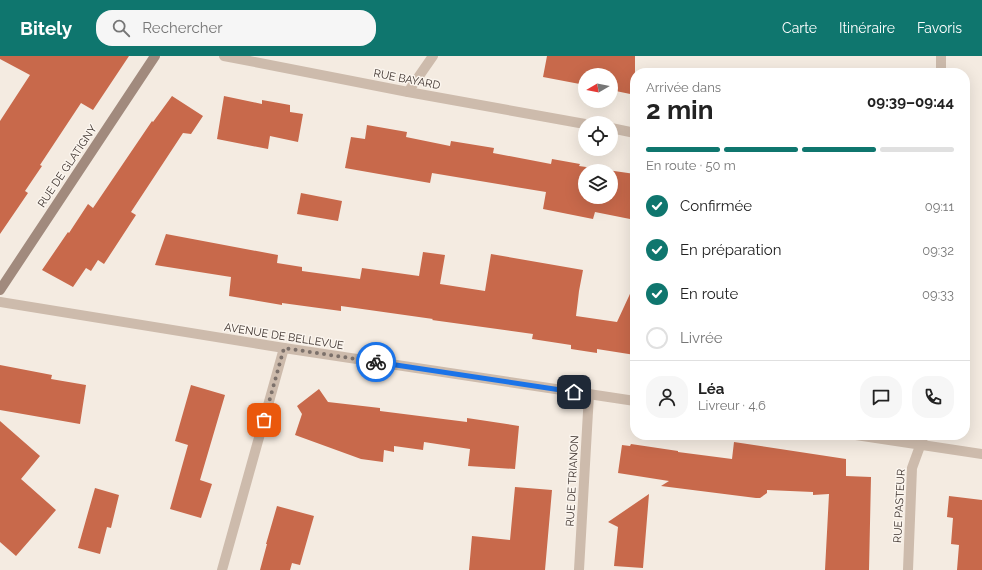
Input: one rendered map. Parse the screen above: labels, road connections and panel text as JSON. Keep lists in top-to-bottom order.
{
  "streets": {
    "street": [
      "RUE BAYARD",
      "RUE DE GLATIGNY",
      "AVENUE DE BELLEVUE",
      "RUE DE TRIANON",
      "RUE PASTEUR"
    ]
  },
  "crossings": [
    ["AVENUE DE BELLEVUE", "RUE DE TRIANON"]
  ],
  "north": "left",
  "page": {
    "header": "Bitely",
    "search": "Rechercher",
    "nav": ["Carte", "Itinéraire", "Favoris"],
    "heading": ["2 min", "Arrivée dans", "09:39–09:44"],
    "panel": ["Léa", "Livreur · 4.6"],
    "bar": "En route · 50 m",
    "list": [
      ["Confirmée", "09:11"],
      ["En préparation", "09:32"],
      ["En route", "09:33"],
      "Livrée"
    ]
  }
}
